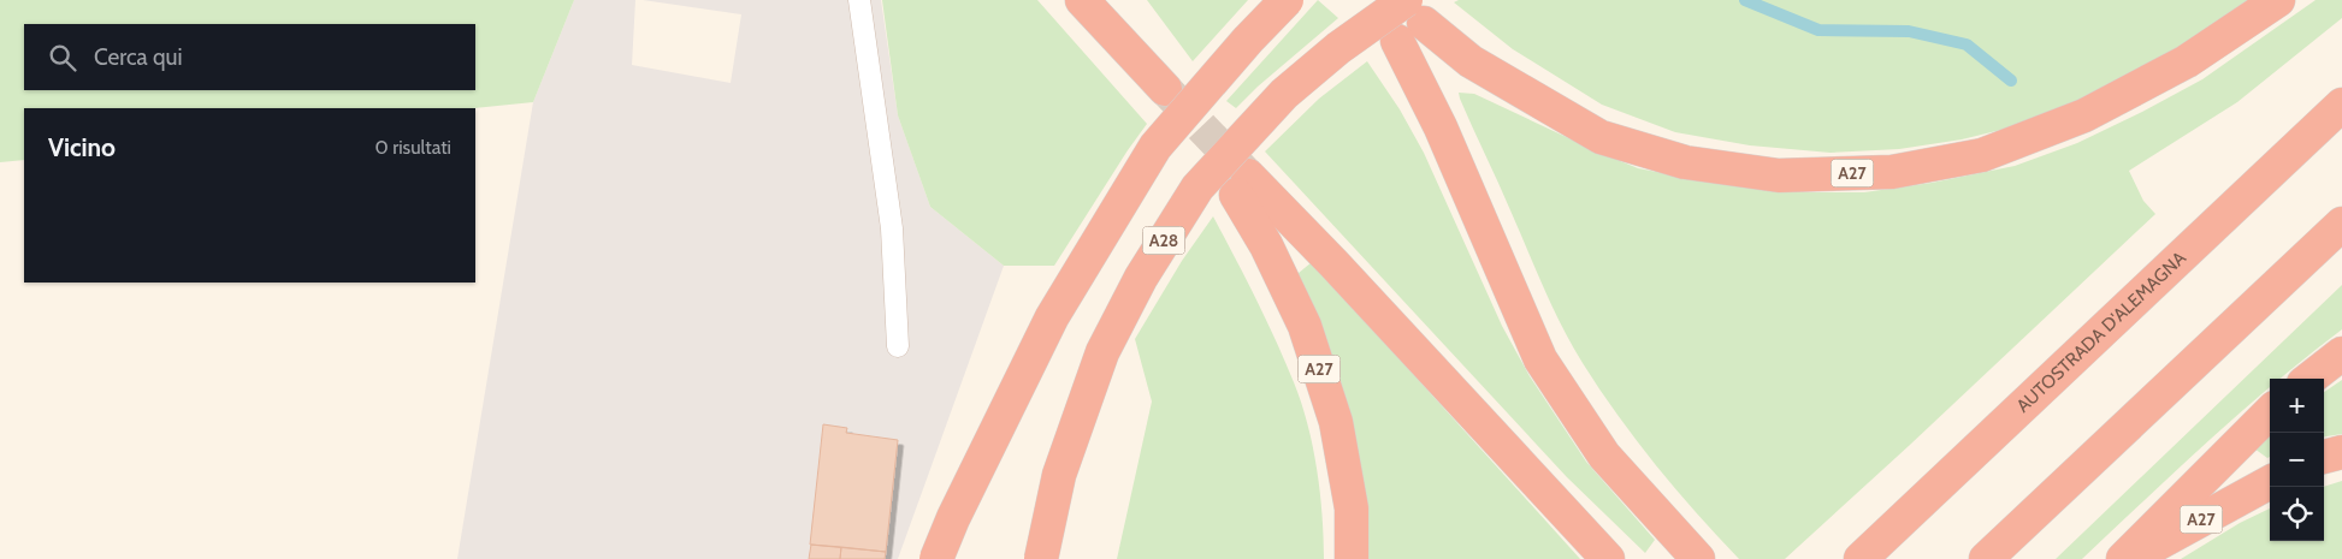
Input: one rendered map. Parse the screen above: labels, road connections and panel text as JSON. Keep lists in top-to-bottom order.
{
  "streets": {
    "highway": ["A27", "A28", "AUTOSTRADA D'ALEMAGNA"]
  },
  "crossings": [
    ["A27", "A28"]
  ],
  "page": {
    "search": "Cerca qui",
    "heading": ["Vicino", "0 risultati"],
    "map_buttons": ["+", "−"]
  }
}
